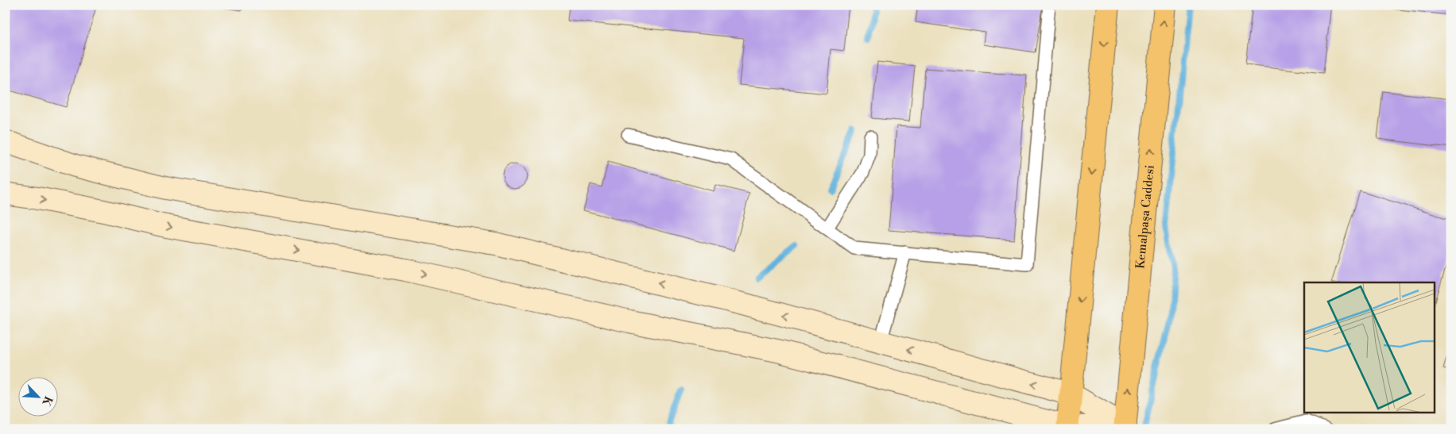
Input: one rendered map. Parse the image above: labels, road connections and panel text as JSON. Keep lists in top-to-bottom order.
{
  "streets": {
    "main road": ["Kemalpaşa Caddesi"]
  },
  "north": "bottom right"
}
